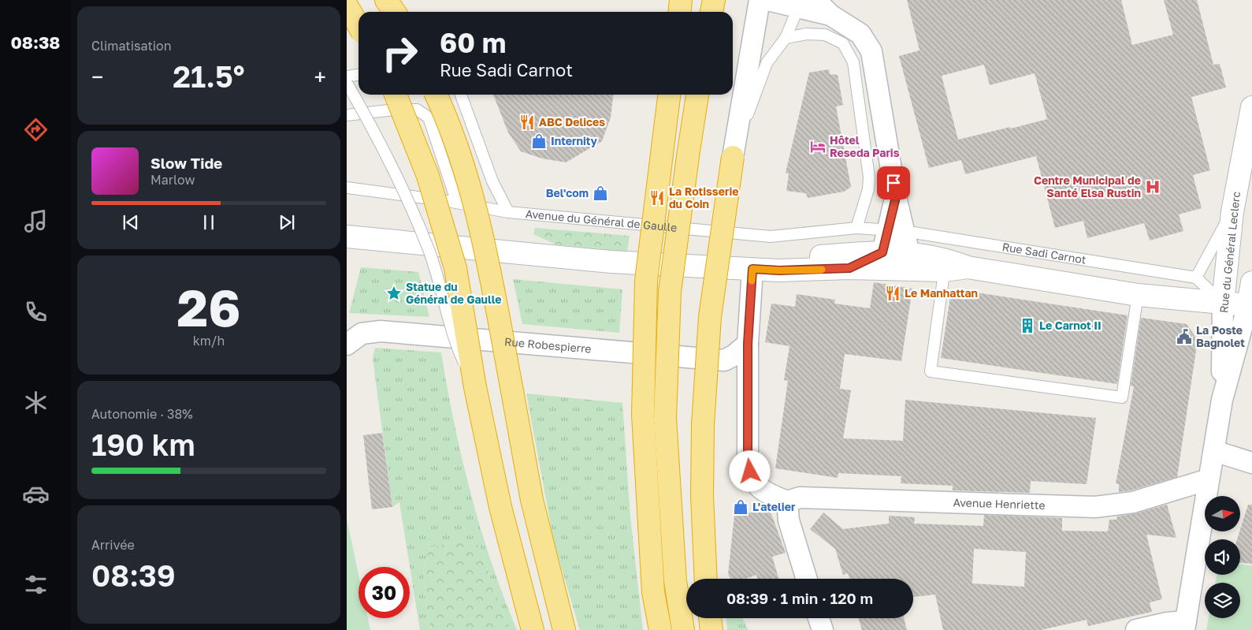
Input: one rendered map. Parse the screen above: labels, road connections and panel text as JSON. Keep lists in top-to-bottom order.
{
  "streets": {
    "street": ["Rue du Général Leclerc", "Rue Robespierre", "Avenue Henriette"],
    "lane": ["Avenue du Général de Gaulle", "Rue Sadi Carnot"]
  },
  "crossings": [
    ["Avenue du Général de Gaulle", "Rue Sadi Carnot"],
    ["Rue du Général Leclerc", "Avenue Henriette"]
  ],
  "places": {
    "restaurant": ["ABC Delices", "La Rotisserie du Coin", "Le Manhattan"],
    "shop": ["Internity", "Bel'com", "L'atelier"],
    "hotel": ["Hôtel Reseda Paris"],
    "hospital": ["Centre Municipal de Santé Elsa Rustin"],
    "place": ["Statue du Général de Gaulle"],
    "building": ["Le Carnot II"],
    "public building": ["La Poste Bagnolet"]
  },
  "north": "right",
  "page": {
    "tabs": "08:38",
    "tile": [
      "Climatisation",
      ["26", "km/h"],
      ["Autonomie · 38%", "190 km"],
      ["Arrivée", "08:39"]
    ],
    "turn": ["60 m", "Rue Sadi Carnot"],
    "heat": ["−", "21.5°", "+"],
    "song": ["Slow Tide", "Marlow"],
    "limit": "30",
    "trip": "08:39 · 1 min · 120 m"
  }
}
